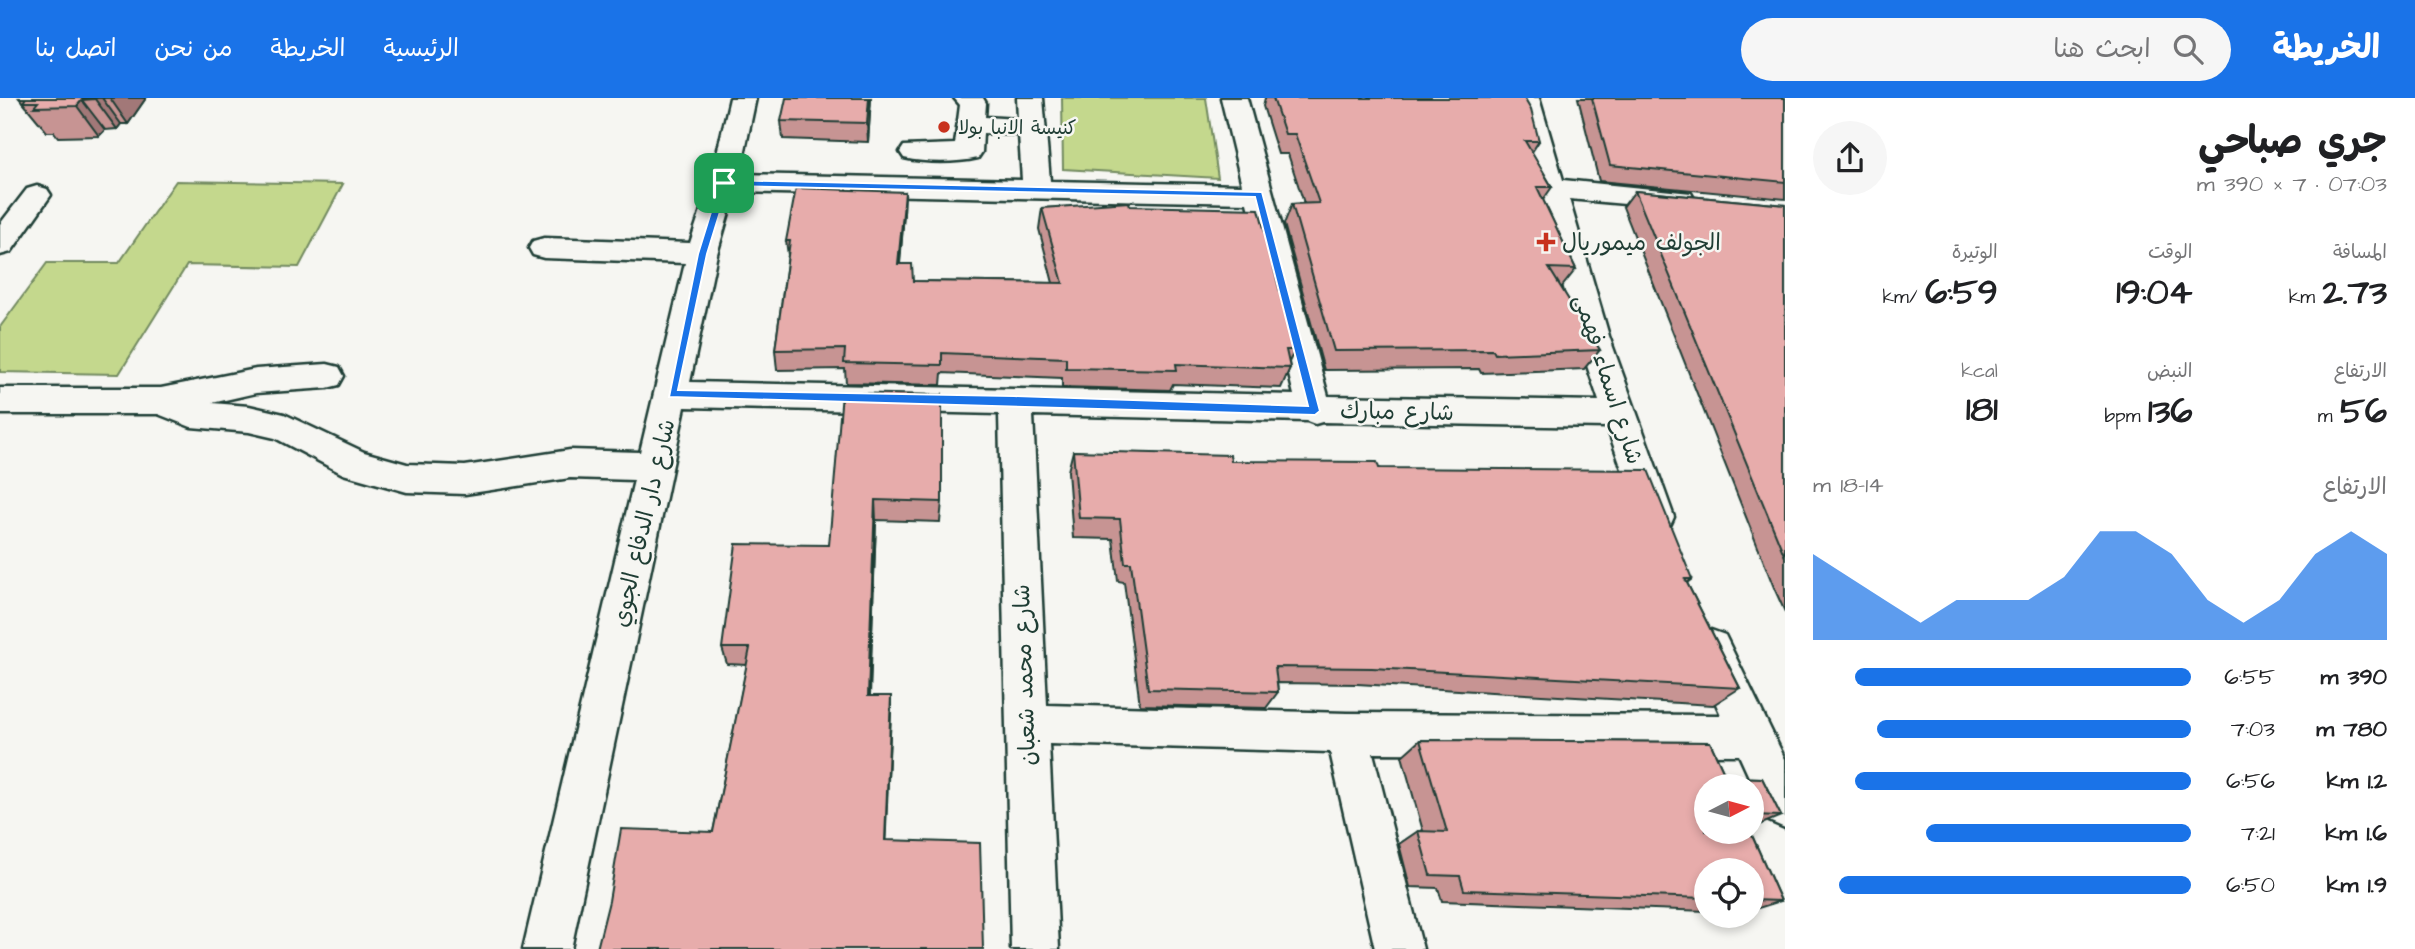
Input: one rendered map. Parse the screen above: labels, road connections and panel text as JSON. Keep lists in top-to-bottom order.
{
  "streets": {
    "street": [
      "شارع اسماء فهمى",
      "شارع مبارك",
      "شارع دار الدفاع الجوي",
      "شارع محمد شعبان"
    ]
  },
  "crossings": [
    ["شارع اسماء فهمى", "شارع مبارك"],
    ["شارع مبارك", "شارع دار الدفاع الجوي"],
    ["شارع مبارك", "شارع محمد شعبان"]
  ],
  "places": {
    "other": ["كنيسة الانبا بولا"],
    "health": ["الجولف ميموريال"]
  },
  "north": "right",
  "page": {
    "header": "الخريطة",
    "search": "ابحث هنا",
    "nav": [
      "الرئيسية",
      "الخريطة",
      "من نحن",
      "اتصل بنا"
    ],
    "heading": ["جري صباحي", "07:03 · 7 × 390 m"],
    "stats": [
      ["المسافة", "2.73 km"],
      ["الوقت", "19:04"],
      ["الوتيرة", "6:59 /km"],
      ["الارتفاع", "56 m"],
      ["النبض", "136 bpm"],
      ["kcal", "181"]
    ],
    "chart": ["الارتفاع", "14–18 m"],
    "list": [
      {
        "name": "390 m",
        "note": "6:55"
      },
      {
        "name": "780 m",
        "note": "7:03"
      },
      {
        "name": "1.2 km",
        "note": "6:56"
      },
      {
        "name": "1.6 km",
        "note": "7:21"
      },
      {
        "name": "1.9 km",
        "note": "6:50"
      }
    ]
  }
}
